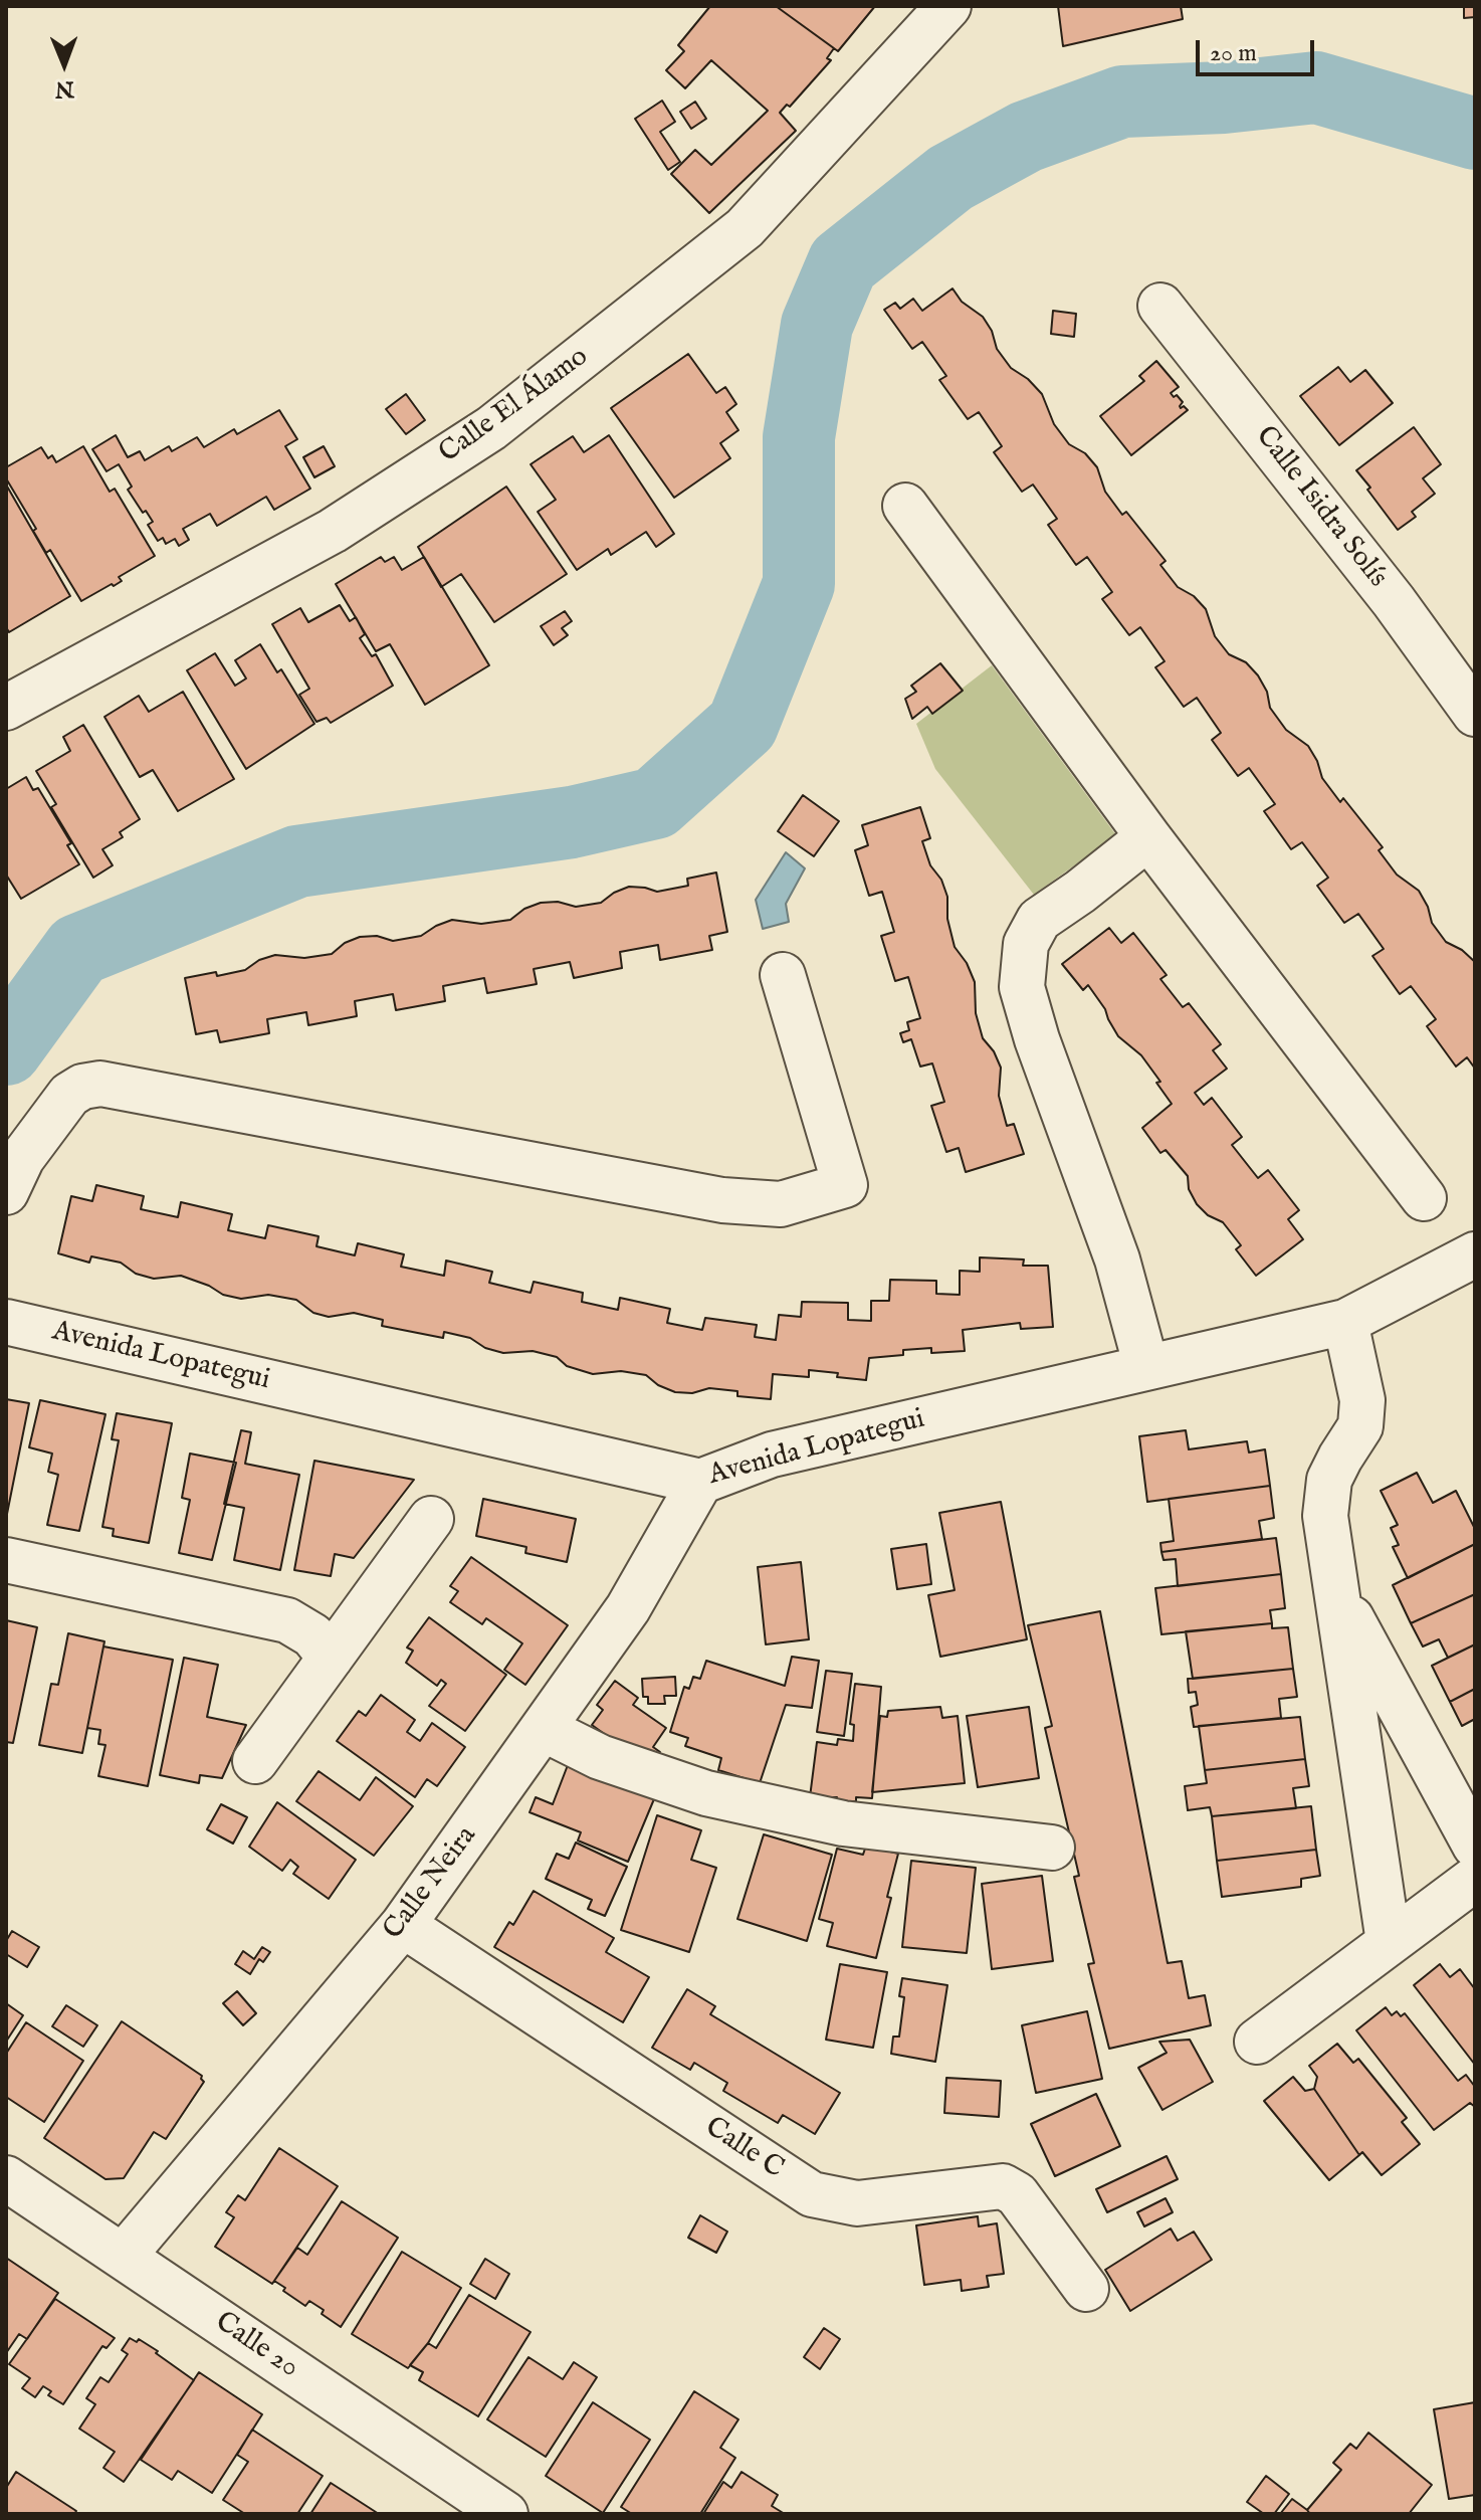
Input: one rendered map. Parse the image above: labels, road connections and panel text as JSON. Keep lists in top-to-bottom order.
{
  "streets": {
    "street": [
      "Calle El Álamo",
      "Calle Isidra Solís",
      "Avenida Lopategui",
      "Calle Neira",
      "Calle C",
      "Calle 20"
    ]
  },
  "crossings": [
    ["Avenida Lopategui", "Calle Neira"],
    ["Calle Neira", "Calle C"],
    ["Calle Neira", "Calle 20"]
  ],
  "scale_bar": "20 m",
  "north": "bottom"
}
